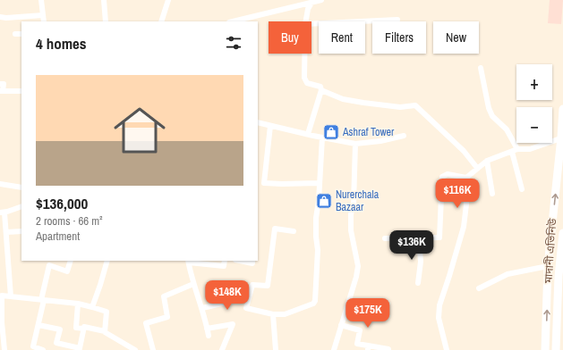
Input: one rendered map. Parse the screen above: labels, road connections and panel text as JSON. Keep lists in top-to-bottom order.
{
  "streets": {
    "main road": ["মাদানী এভিনিউ"]
  },
  "places": {
    "shop": ["Ashraf Tower", "Nurerchala Bazaar"]
  },
  "page": {
    "chip": [
      "Buy",
      "Rent",
      "Filters",
      "New"
    ],
    "heading": "4 homes",
    "map_buttons": ["+", "−"],
    "list": [
      {
        "name": "$136,000",
        "note": "2 rooms · 66 m² · Apartment"
      }
    ],
    "price": [
      "$116K",
      "$136K",
      "$148K",
      "$175K"
    ]
  }
}
